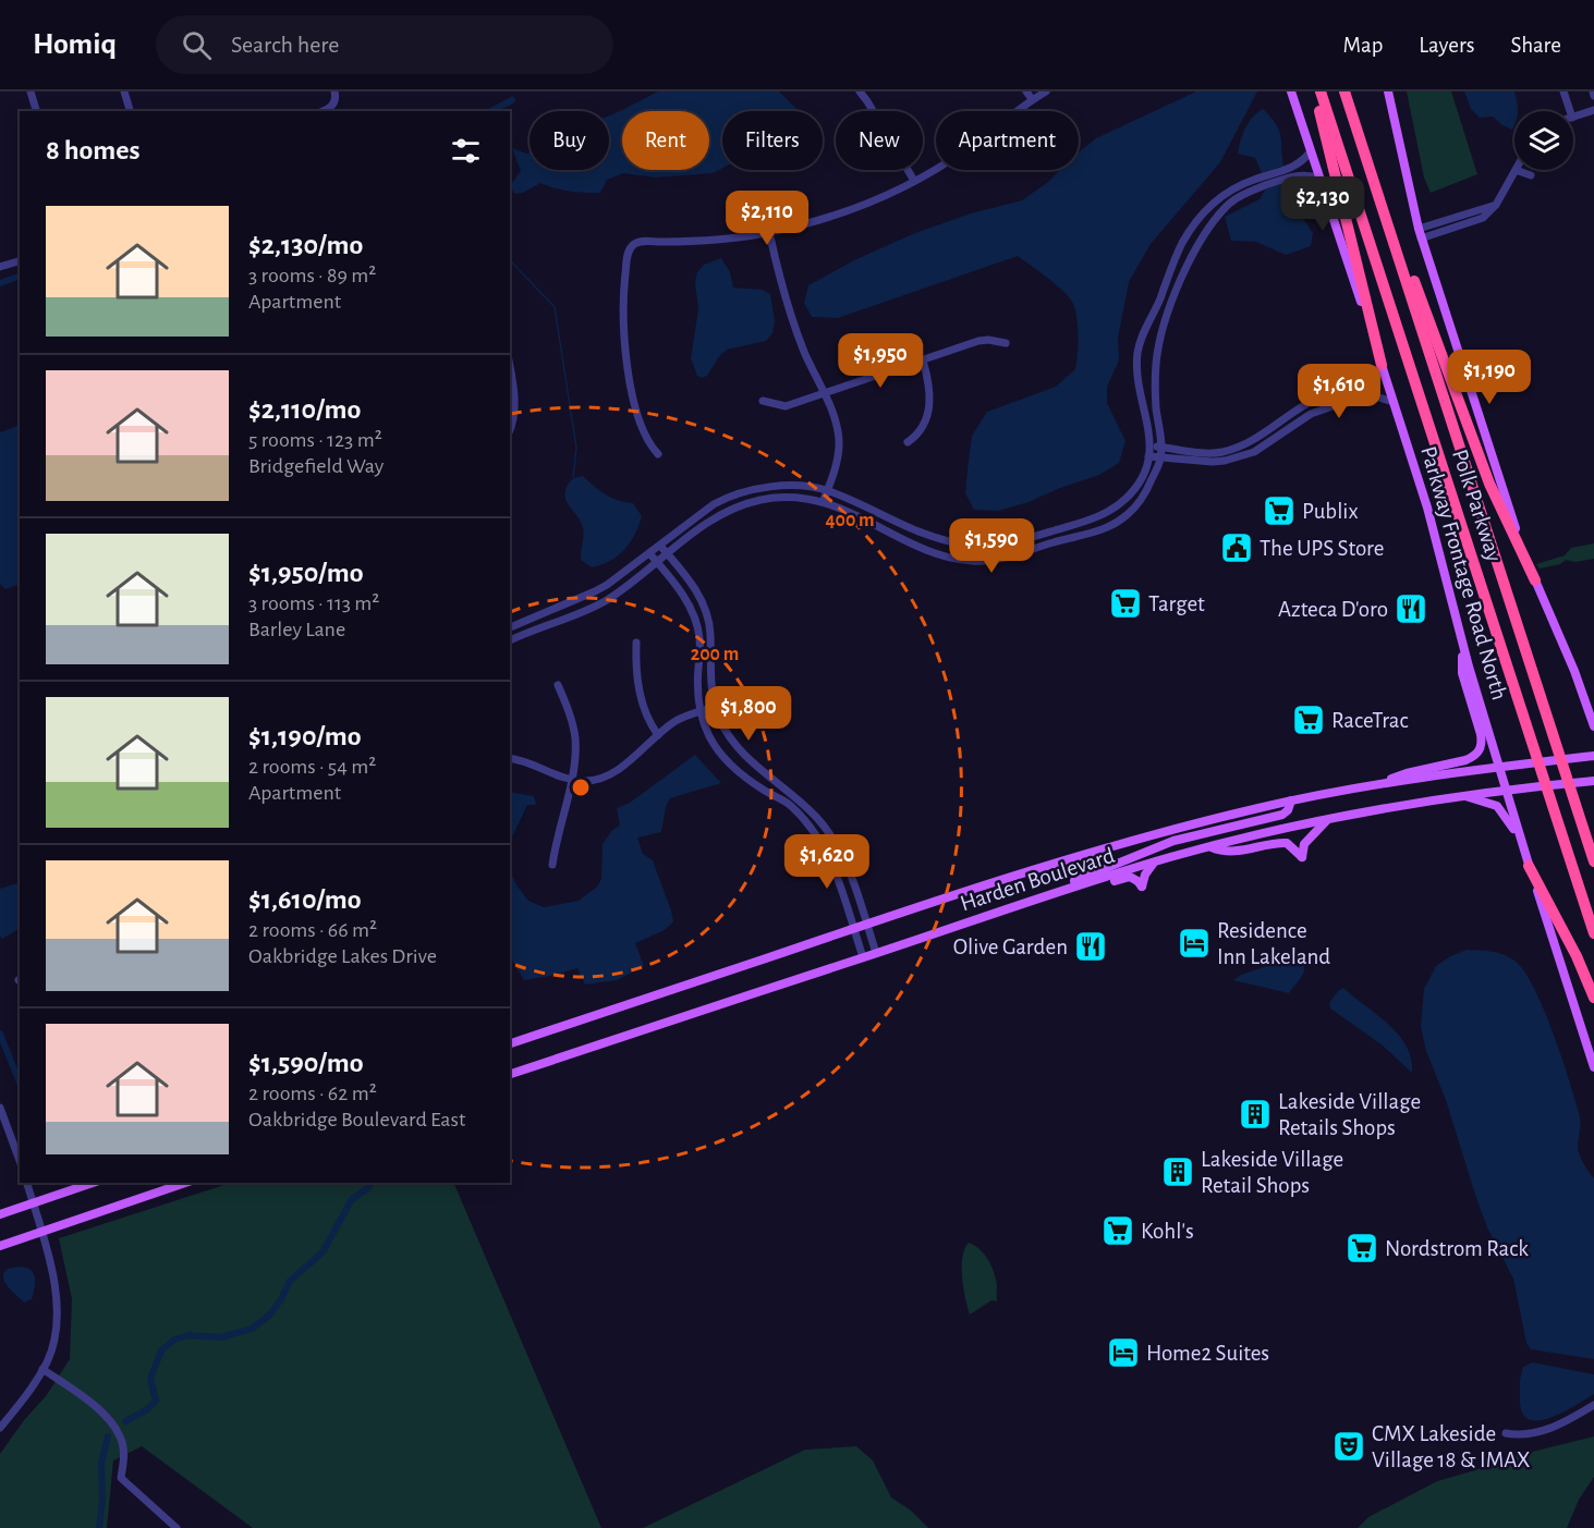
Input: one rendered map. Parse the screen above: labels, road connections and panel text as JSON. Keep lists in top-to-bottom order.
{
  "streets": {
    "highway": ["Polk Parkway"],
    "main road": ["Parkway Frontage Road North", "Harden Boulevard"]
  },
  "crossings": [
    ["Parkway Frontage Road North", "Harden Boulevard"]
  ],
  "places": {
    "supermarket": [
      "Publix",
      "Target",
      "RaceTrac",
      "Kohl's",
      "Nordstrom Rack"
    ],
    "public building": ["The UPS Store"],
    "restaurant": ["Azteca D'oro", "Olive Garden"],
    "hotel": ["Residence Inn Lakeland", "Home2 Suites"],
    "building": ["Lakeside Village Retails Shops", "Lakeside Village Retail Shops"],
    "theatre": ["CMX Lakeside Village 18 & IMAX"]
  },
  "page": {
    "header": "Homiq",
    "search": "Search here",
    "nav": ["Map", "Layers", "Share"],
    "chip": [
      "Buy",
      "Rent",
      "Filters",
      "New",
      "Apartment"
    ],
    "heading": "8 homes",
    "price": [
      "$2,130",
      "$2,110",
      "$1,950",
      "$1,190",
      "$1,610",
      "$1,590",
      "$1,800",
      "$1,620"
    ],
    "list": [
      {
        "name": "$2,130/mo",
        "note": "3 rooms · 89 m² · Apartment"
      },
      {
        "name": "$2,110/mo",
        "note": "5 rooms · 123 m² · Bridgefield Way"
      },
      {
        "name": "$1,950/mo",
        "note": "3 rooms · 113 m² · Barley Lane"
      },
      {
        "name": "$1,190/mo",
        "note": "2 rooms · 54 m² · Apartment"
      },
      {
        "name": "$1,610/mo",
        "note": "2 rooms · 66 m² · Oakbridge Lakes Drive"
      },
      {
        "name": "$1,590/mo",
        "note": "2 rooms · 62 m² · Oakbridge Boulevard East"
      }
    ]
  },
  "rings": ["400 m", "200 m"]
}
